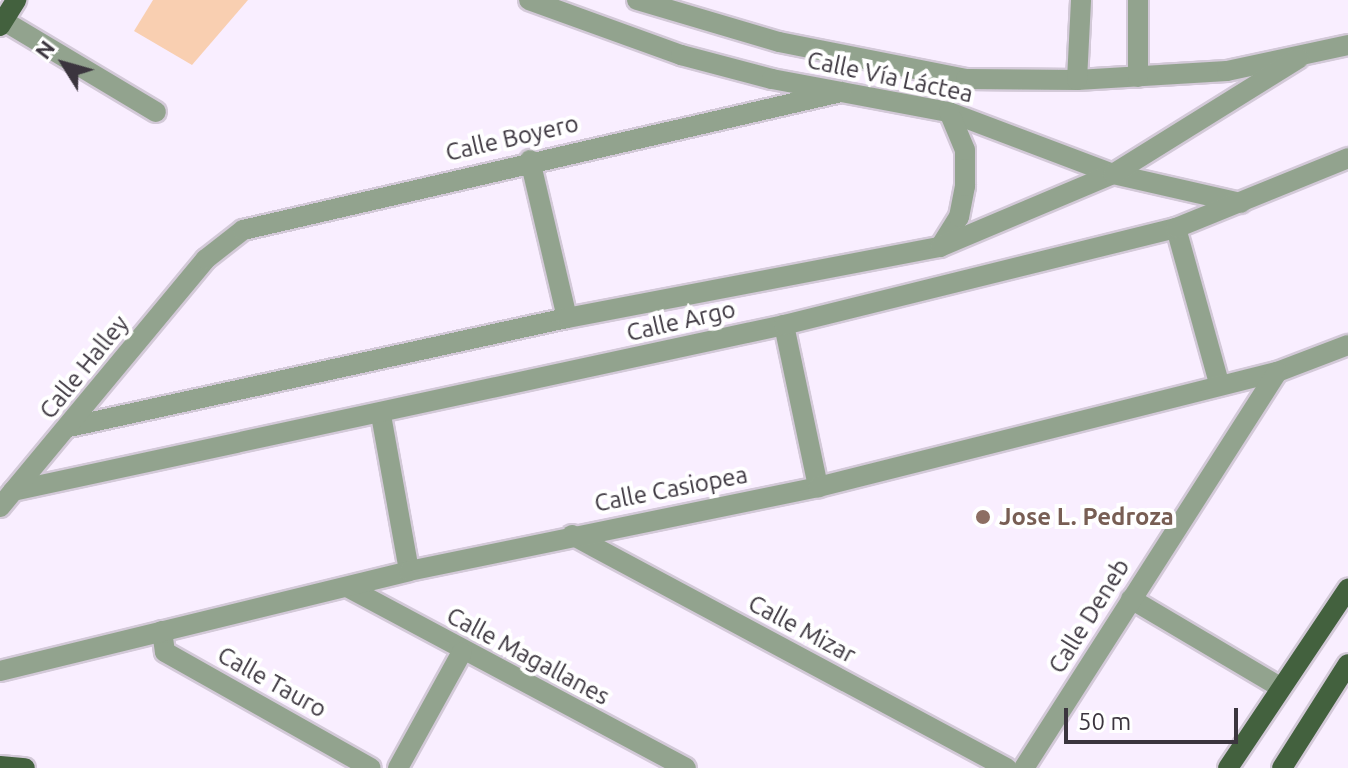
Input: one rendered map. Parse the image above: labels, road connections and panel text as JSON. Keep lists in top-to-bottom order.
{
  "streets": {
    "street": [
      "Calle Vía Láctea",
      "Calle Boyero",
      "Calle Argo",
      "Calle Halley",
      "Calle Casiopea",
      "Calle Deneb",
      "Calle Mizar",
      "Calle Magallanes",
      "Calle Tauro"
    ]
  },
  "crossings": [
    ["Calle Vía Láctea", "Calle Boyero"],
    ["Calle Vía Láctea", "Calle Argo"],
    ["Calle Boyero", "Calle Halley"],
    ["Calle Argo", "Calle Halley"],
    ["Calle Casiopea", "Calle Deneb"],
    ["Calle Casiopea", "Calle Mizar"],
    ["Calle Casiopea", "Calle Magallanes"],
    ["Calle Casiopea", "Calle Tauro"]
  ],
  "places": ["Jose L. Pedroza"],
  "scale_bar": "50 m",
  "north": "top left"
}
